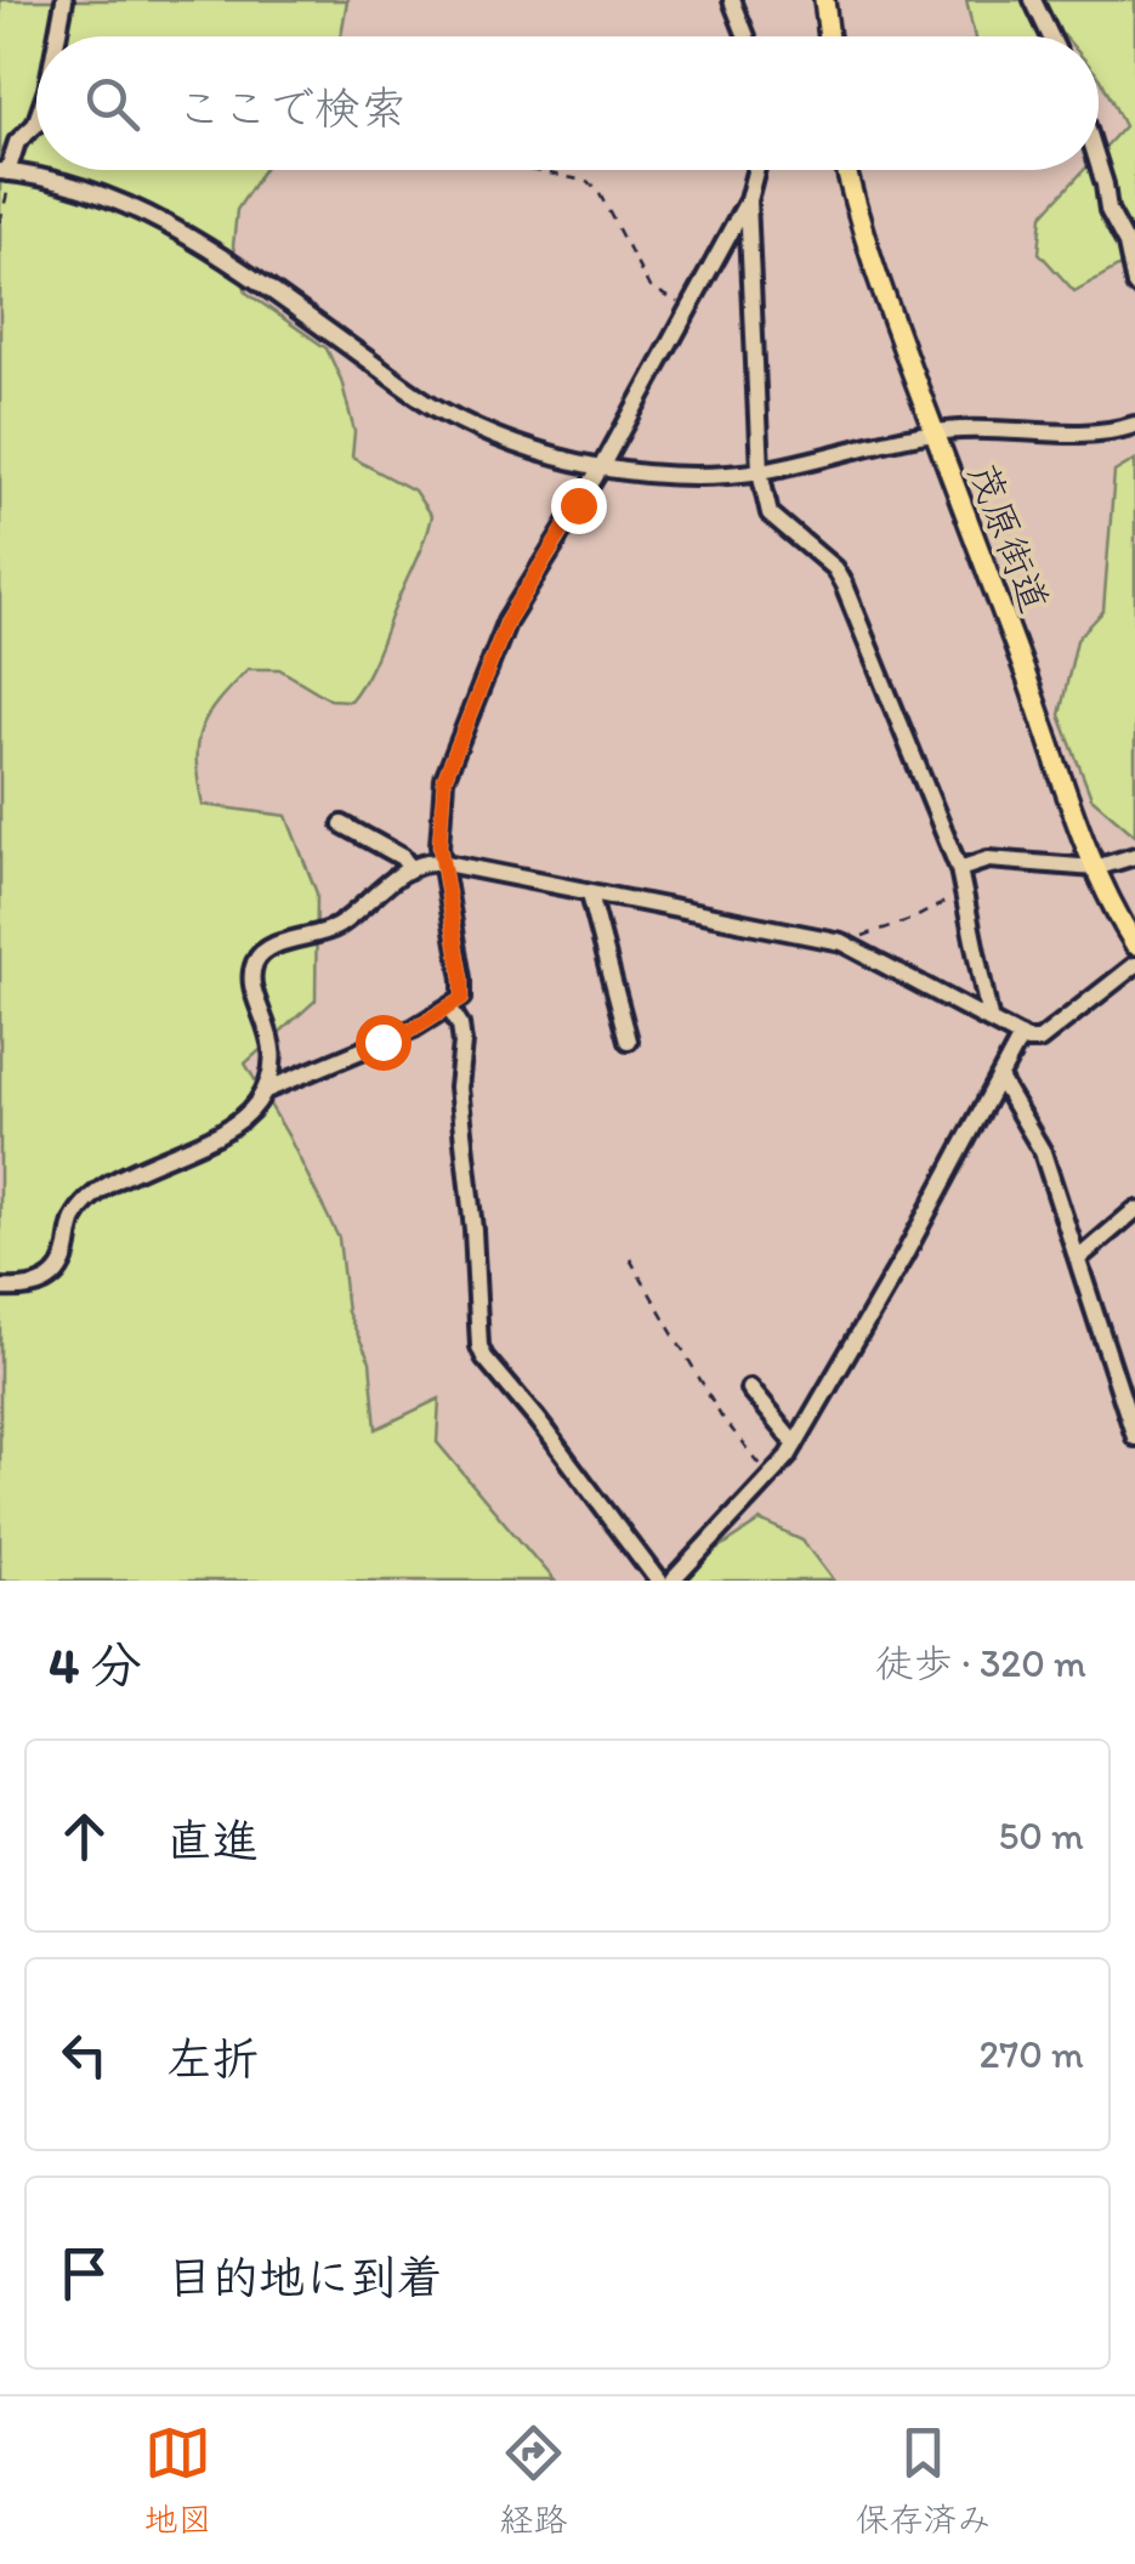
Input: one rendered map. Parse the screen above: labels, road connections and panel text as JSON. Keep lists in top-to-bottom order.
{
  "streets": {
    "main road": ["茂原街道"]
  },
  "page": {
    "search": "ここで検索",
    "heading": ["4 分", "徒歩 · 320 m"],
    "list": [
      ["直進", "50 m"],
      ["左折", "270 m"],
      "目的地に到着"
    ],
    "nav": ["地図", "経路", "保存済み"]
  }
}
